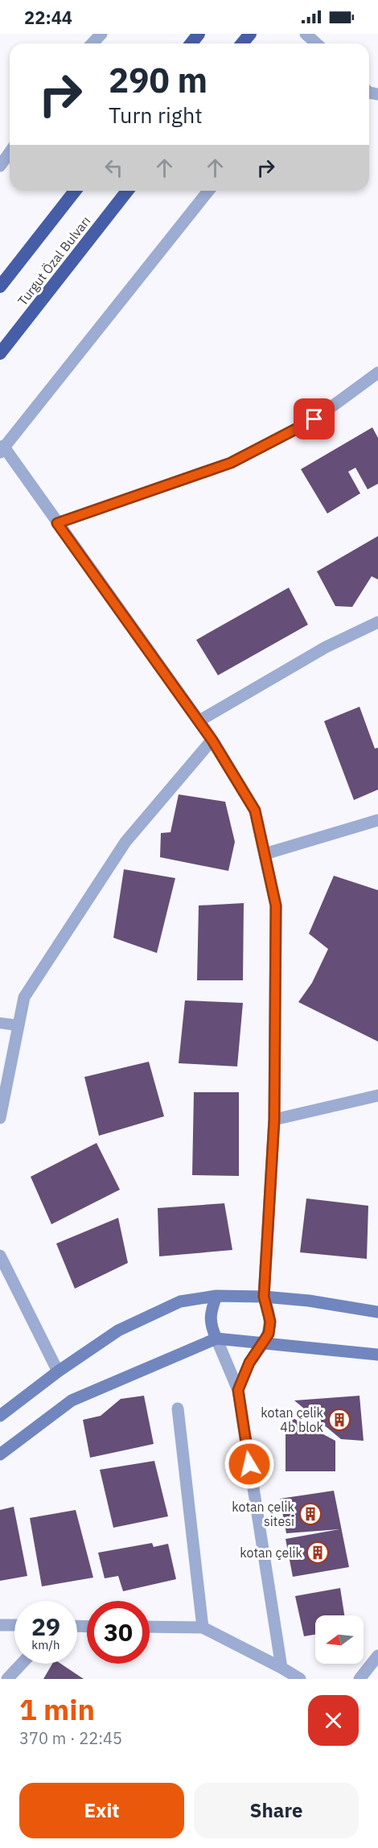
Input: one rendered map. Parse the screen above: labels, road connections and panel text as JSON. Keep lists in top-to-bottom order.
{
  "streets": {
    "highway": ["Turgut Özal Bulvarı"]
  },
  "places": {
    "building": ["kotan çelik 4b blok", "kotan çelik sitesi", "kotan çelik"]
  },
  "north": "left",
  "page": {
    "status": "22:44",
    "turn": ["290 m", "Turn right"],
    "speed": "29 km/h",
    "limit": "30",
    "heading": ["1 min", "370 m · 22:45"],
    "buttons": ["Exit", "Share"]
  }
}
